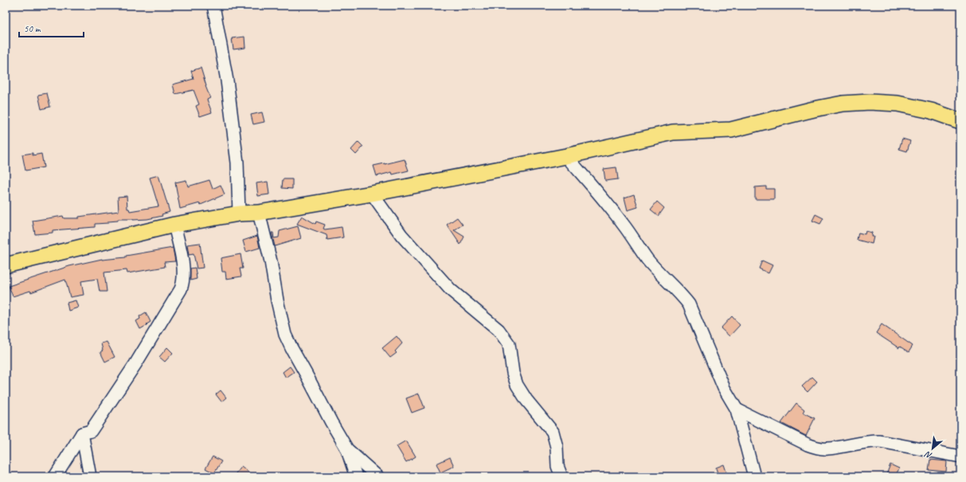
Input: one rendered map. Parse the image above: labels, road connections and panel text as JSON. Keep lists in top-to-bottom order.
{
  "scale_bar": "50 m",
  "north": "bottom left"
}
